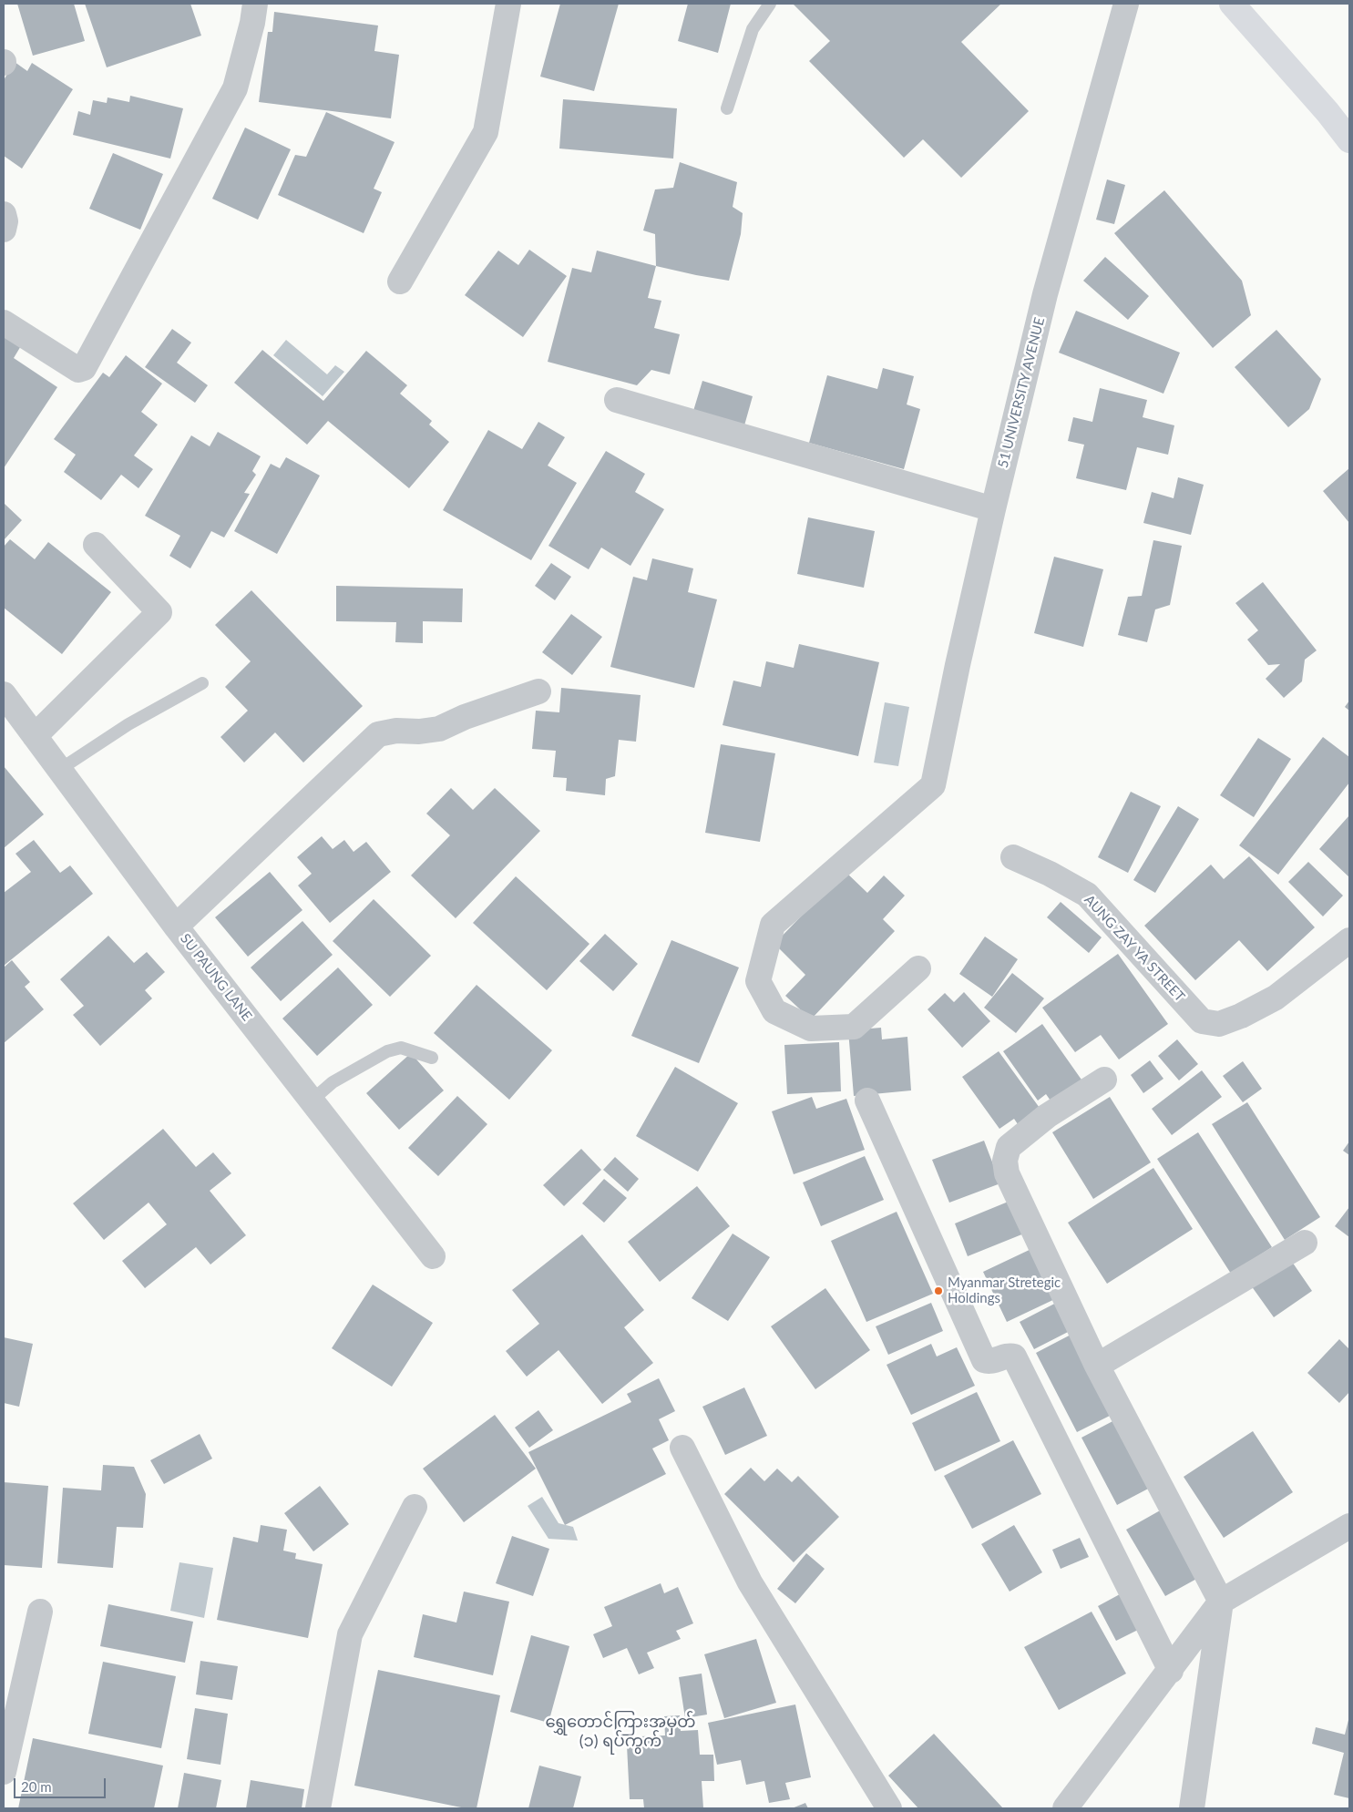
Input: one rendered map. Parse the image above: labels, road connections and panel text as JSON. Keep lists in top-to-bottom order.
{
  "streets": {
    "street": ["51 UNIVERSITY AVENUE", "AUNG ZAY YA STREET", "SU PAUNG LANE"]
  },
  "districts": ["ရွှေတောင်ကြားအမှတ် (၁) ရပ်ကွက်"],
  "places": ["Myanmar Stretegic Holdings"],
  "scale_bar": "20 m"
}
